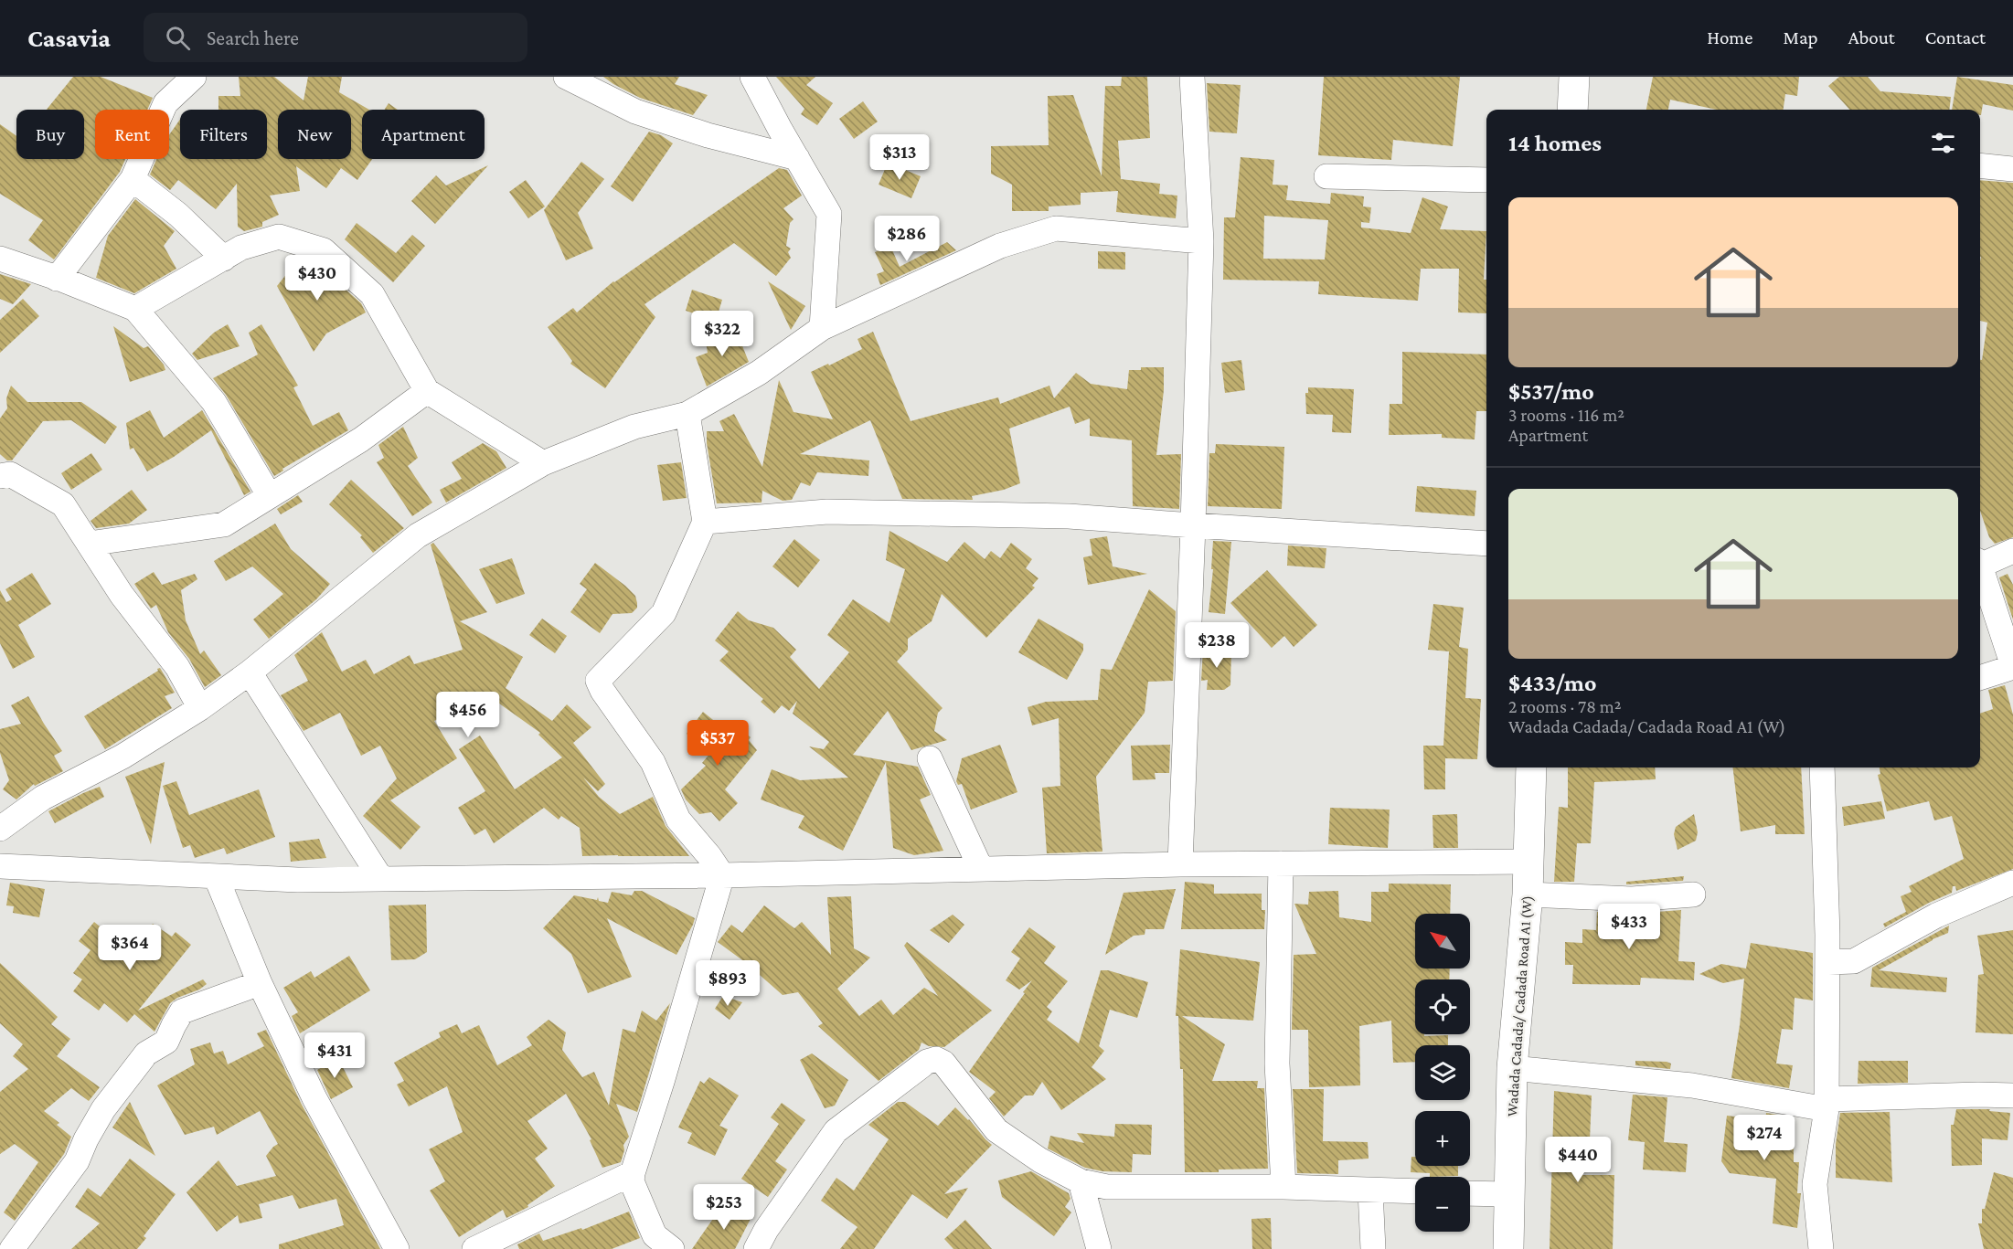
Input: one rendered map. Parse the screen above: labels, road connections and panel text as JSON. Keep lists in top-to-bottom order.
{
  "streets": {
    "main road": ["Wadada Cadada/ Cadada Road A1 (W)"]
  },
  "north": "top left",
  "page": {
    "header": "Casavia",
    "search": "Search here",
    "nav": [
      "Home",
      "Map",
      "About",
      "Contact"
    ],
    "chip": [
      "Buy",
      "Rent",
      "Filters",
      "New",
      "Apartment"
    ],
    "heading": "14 homes",
    "price": [
      "$313",
      "$286",
      "$430",
      "$322",
      "$238",
      "$456",
      "$537",
      "$433",
      "$364",
      "$893",
      "$431",
      "$274",
      "$440",
      "$253"
    ],
    "list": [
      {
        "name": "$537/mo",
        "note": "3 rooms · 116 m² · Apartment"
      },
      {
        "name": "$433/mo",
        "note": "2 rooms · 78 m² · Wadada Cadada/ Cadada Road A1 (W)"
      }
    ],
    "map_buttons": ["+", "−"]
  }
}
